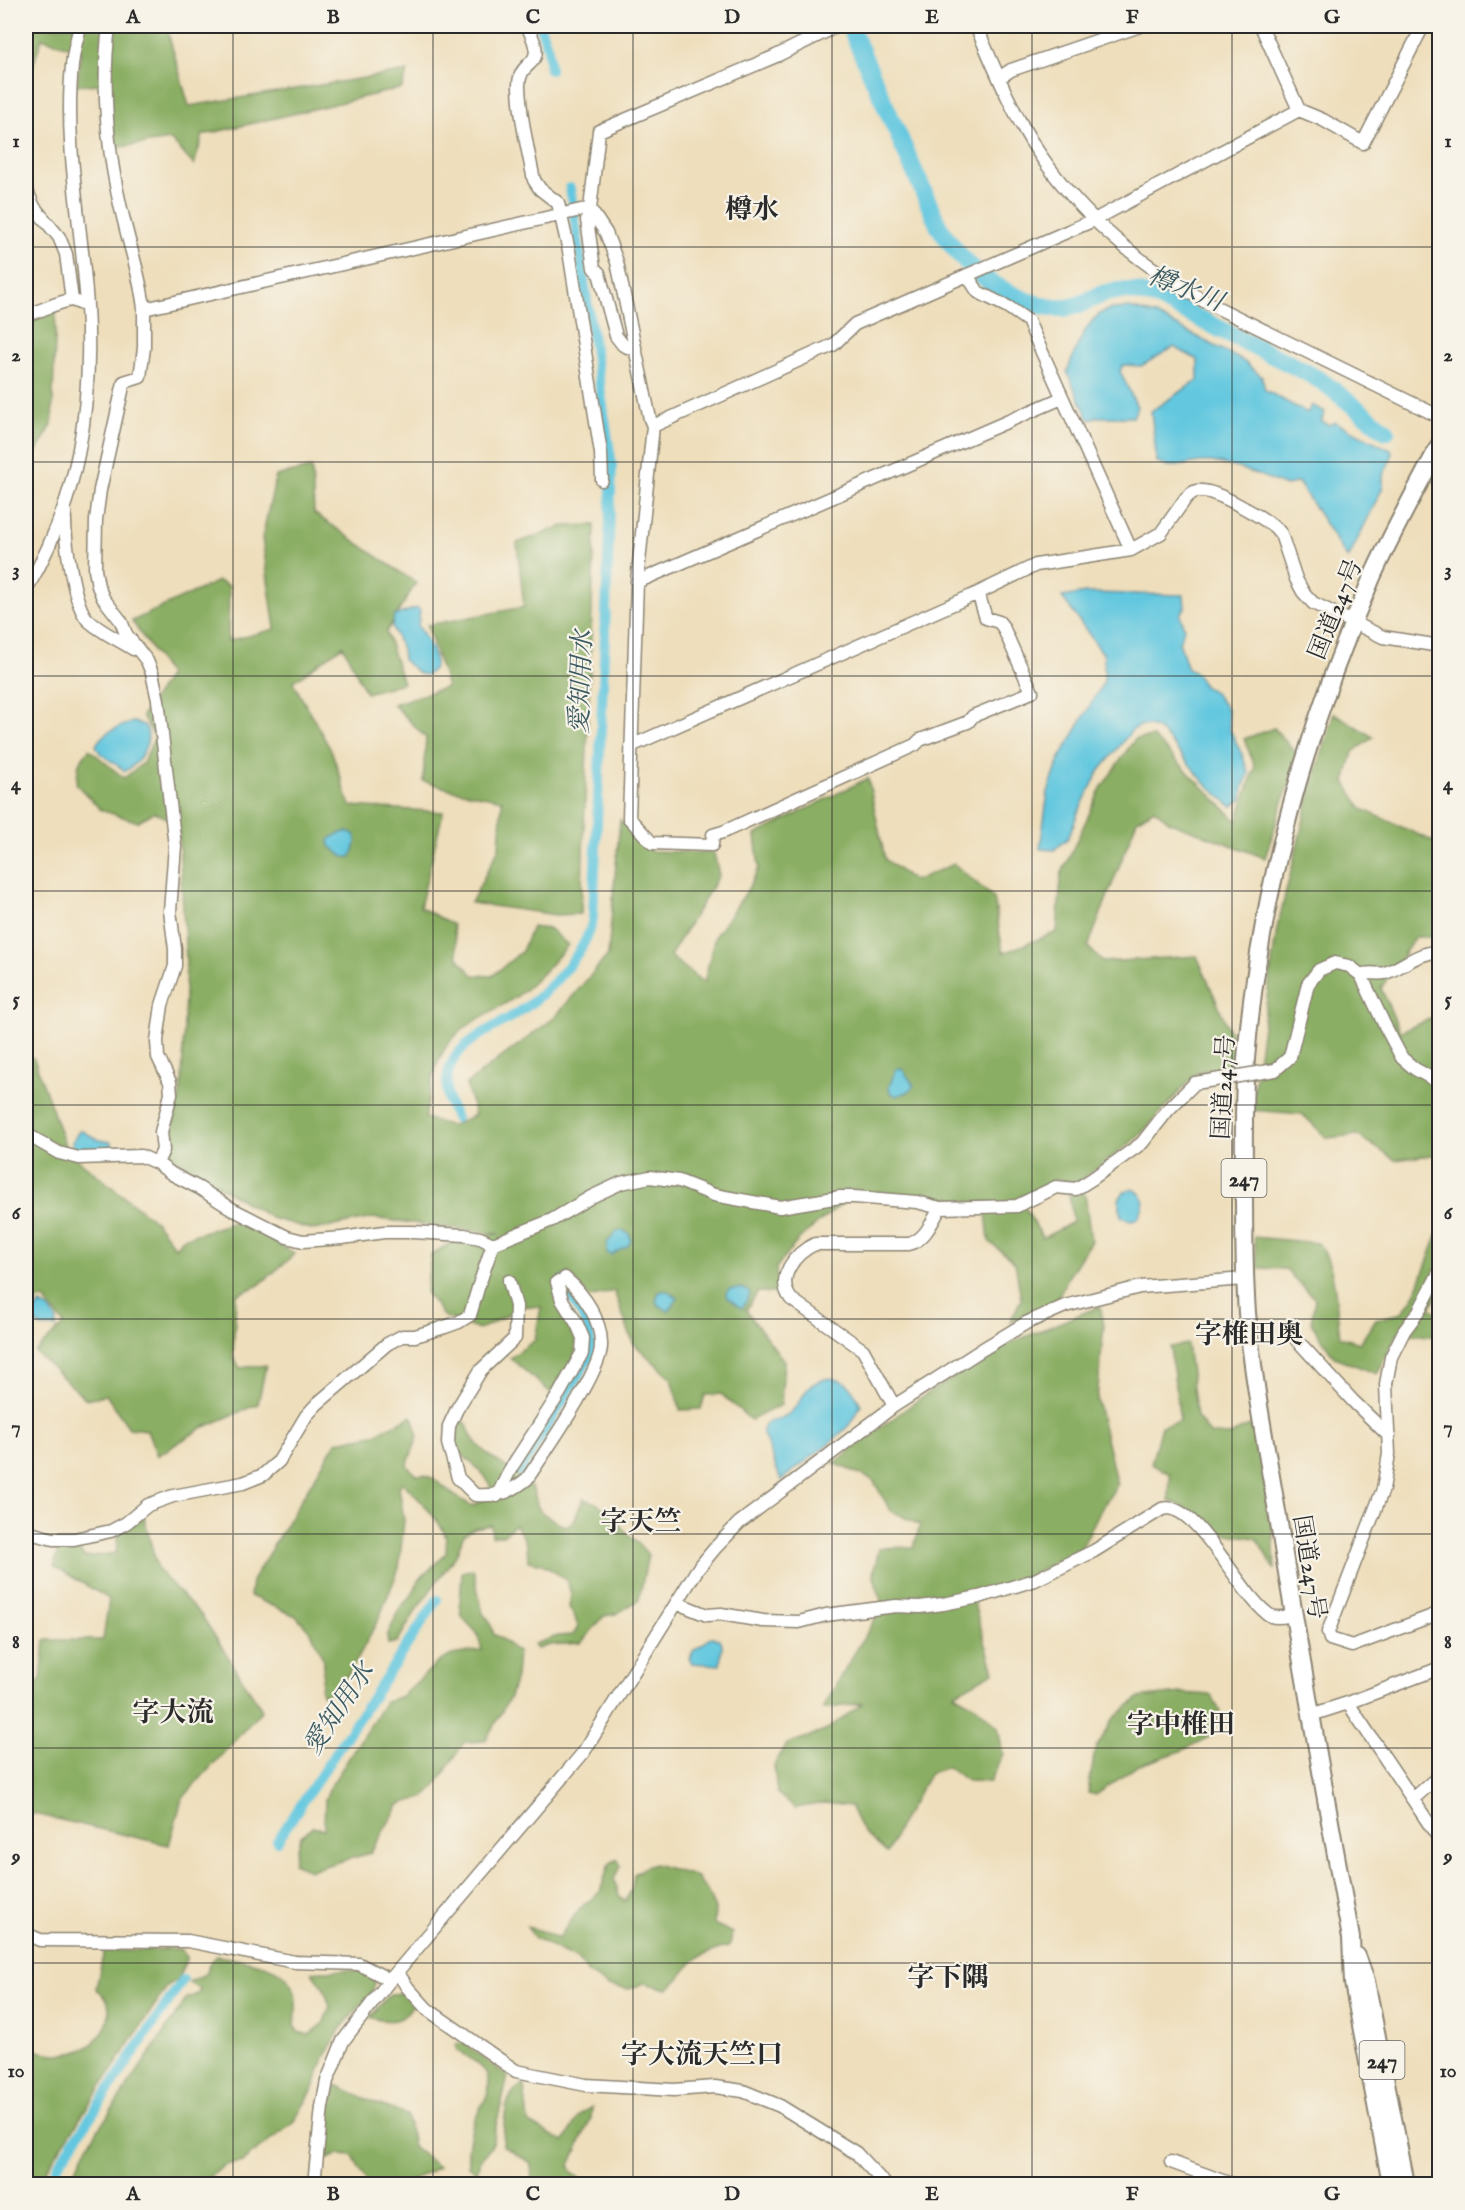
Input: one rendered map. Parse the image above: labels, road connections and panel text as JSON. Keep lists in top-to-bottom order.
{
  "streets": {
    "highway": ["国道247号", "247"]
  },
  "districts": [
    "樽水",
    "字椎田奥",
    "字天竺",
    "字大流",
    "字中椎田",
    "字下隅",
    "字大流天竺口"
  ],
  "water": ["樽水川", "愛知用水"],
  "grid": {
    "columns": [
      "A",
      "B",
      "C",
      "D",
      "E",
      "F",
      "G"
    ],
    "rows": [
      "1",
      "2",
      "3",
      "4",
      "5",
      "6",
      "7",
      "8",
      "9",
      "10"
    ]
  }
}
